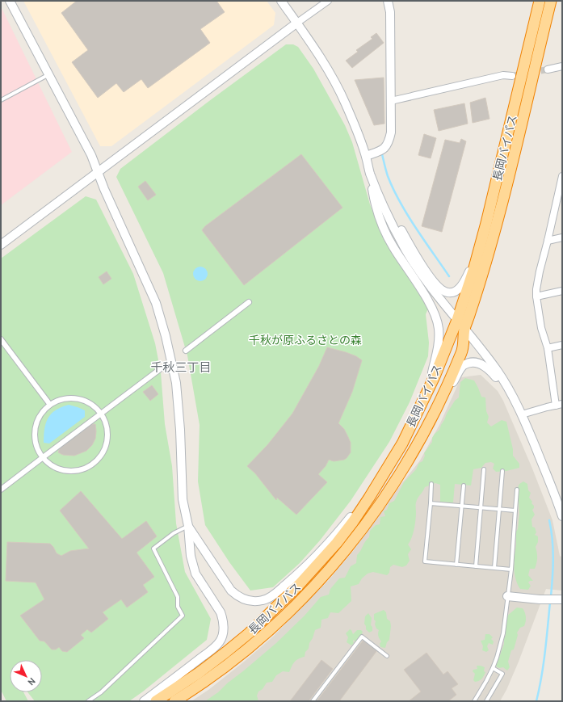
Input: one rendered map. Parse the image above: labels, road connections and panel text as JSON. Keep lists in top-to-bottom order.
{
  "streets": {
    "highway": ["長岡バイパス"]
  },
  "districts": ["千秋三丁目"],
  "parks": ["千秋が原ふるさとの森"],
  "north": "bottom right"
}
